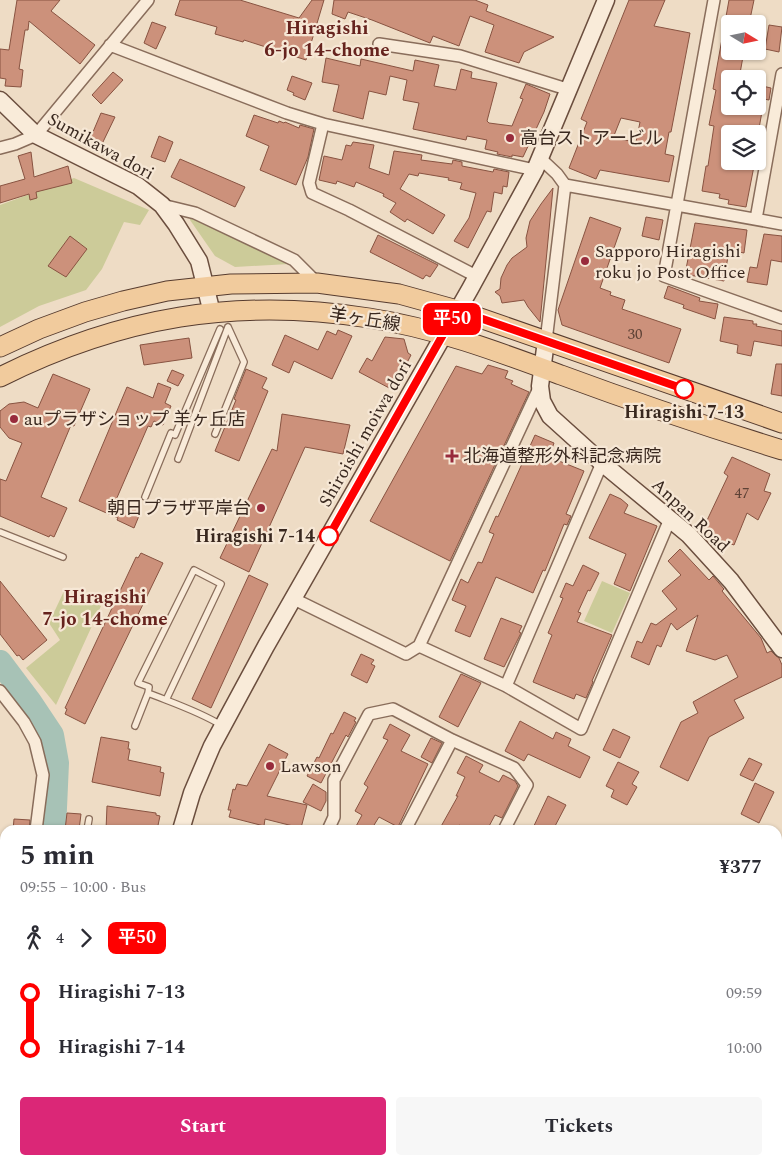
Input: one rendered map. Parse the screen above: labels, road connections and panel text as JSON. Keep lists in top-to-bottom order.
{
  "streets": {
    "main road": [
      "Sumikawa dori",
      "羊ヶ丘線",
      "Shiroishi moiwa dori",
      "Anpan Road"
    ]
  },
  "crossings": [
    ["Sumikawa dori", "羊ヶ丘線"],
    ["羊ヶ丘線", "Shiroishi moiwa dori"],
    ["羊ヶ丘線", "Anpan Road"]
  ],
  "districts": ["Hiragishi 6-jo 14-chome", "Hiragishi 7-jo 14-chome"],
  "places": {
    "other": [
      "高台ストアービル",
      "Sapporo Hiragishi roku jo Post Office",
      "Hiragishi 7-13",
      "auプラザショップ 羊ヶ丘店",
      "朝日プラザ平岸台",
      "Hiragishi 7-14",
      "Lawson"
    ],
    "health": ["北海道整形外科記念病院"]
  },
  "lines": ["bus line 平50"],
  "house_numbers": ["30", "47"],
  "north": "right",
  "page": {
    "on_map": "平50",
    "heading": ["5 min", "09:55 – 10:00 · Bus", "¥377"],
    "legs": ["4", "平50"],
    "list": [
      {
        "name": "Hiragishi 7-13",
        "value": "09:59"
      },
      {
        "name": "Hiragishi 7-14",
        "value": "10:00"
      }
    ],
    "buttons": ["Start", "Tickets"]
  }
}
